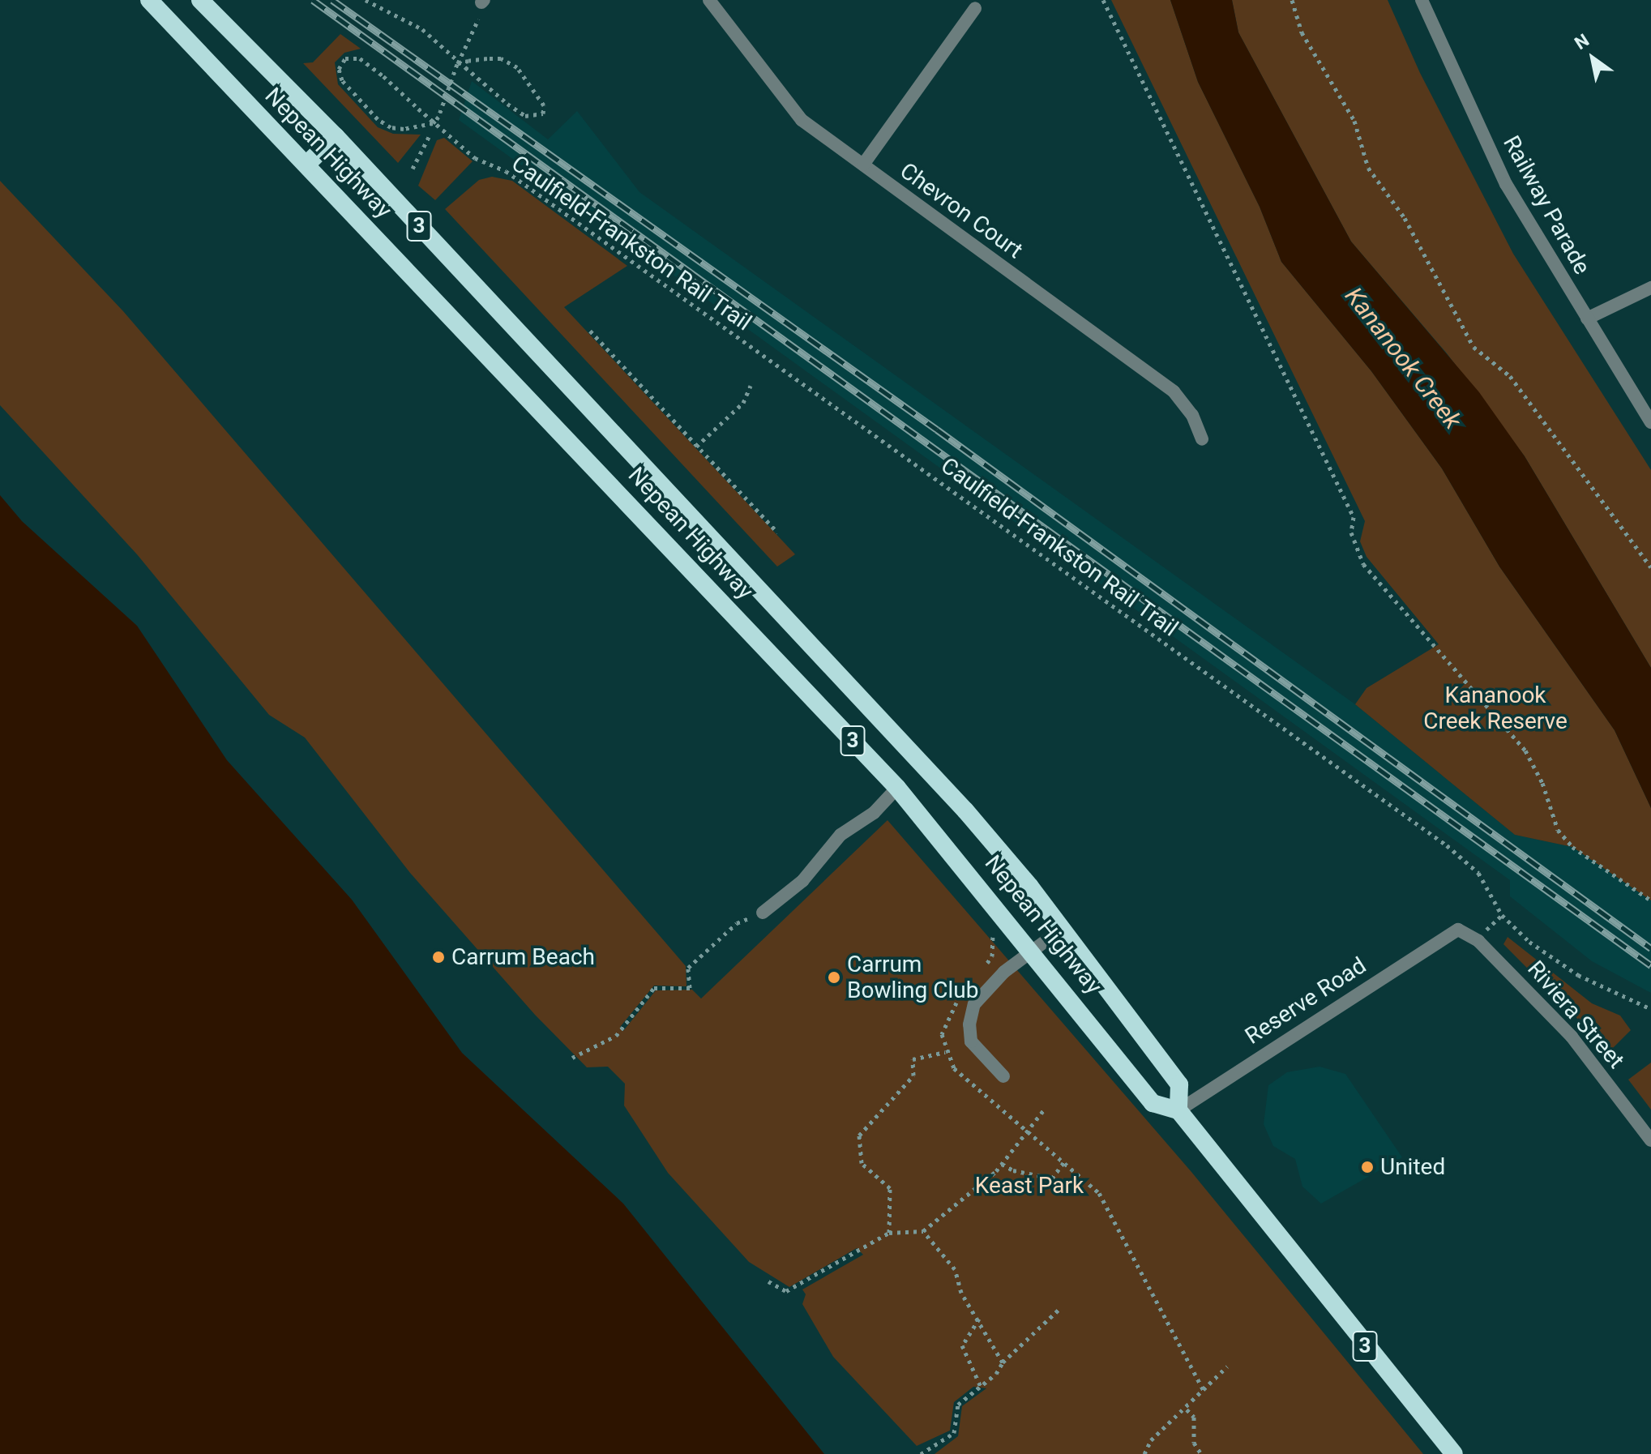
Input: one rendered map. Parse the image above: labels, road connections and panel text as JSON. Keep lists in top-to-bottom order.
{
  "streets": {
    "highway": ["Nepean Highway", "3"],
    "street": [
      "Railway Parade",
      "Chevron Court",
      "Reserve Road",
      "Riviera Street"
    ],
    "path": ["Caulfield-Frankston Rail Trail"]
  },
  "crossings": [
    ["Nepean Highway", "Reserve Road"],
    ["Reserve Road", "Riviera Street"]
  ],
  "water": ["Kananook Creek"],
  "parks": ["Kananook Creek Reserve", "Keast Park"],
  "places": ["Carrum Beach", "Carrum Bowling Club", "United"],
  "north": "top left"
}
